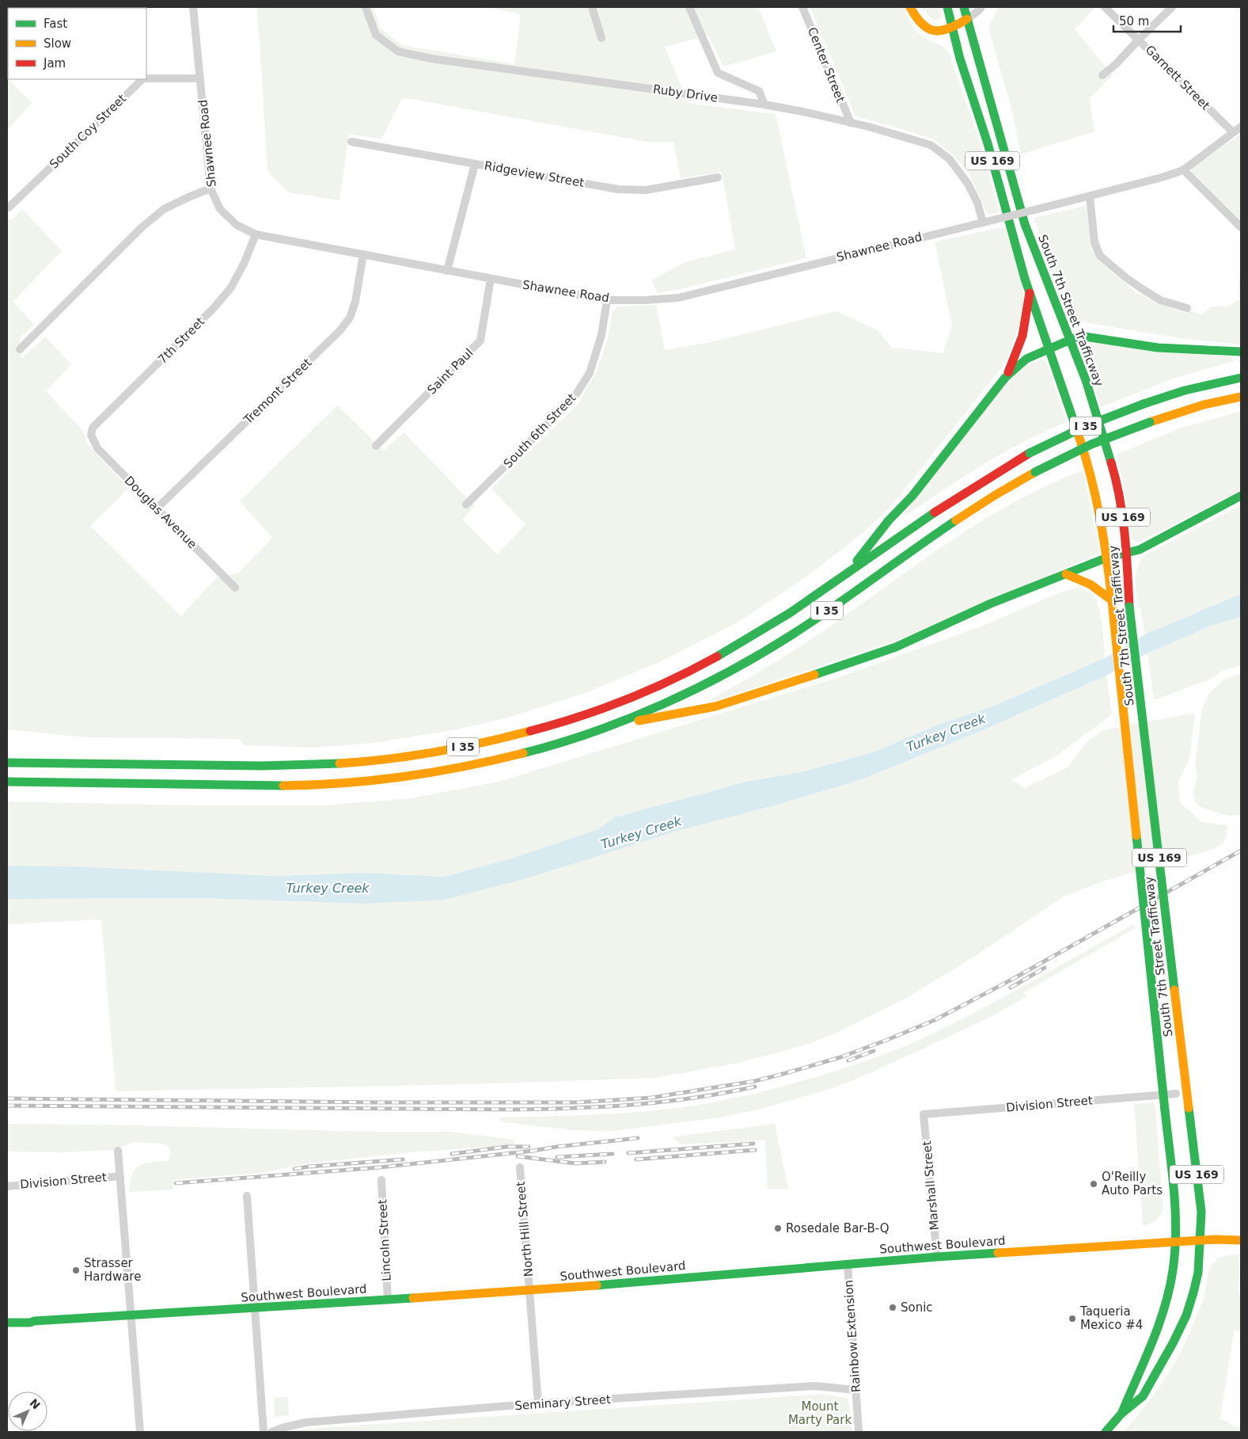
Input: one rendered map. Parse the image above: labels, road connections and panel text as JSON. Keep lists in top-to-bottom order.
{
  "streets": {
    "main road": [
      "US 169",
      "South 7th Street Trafficway",
      "I 35",
      "Southwest Boulevard"
    ],
    "street": [
      "Center Street",
      "Garnett Street",
      "Ruby Drive",
      "South Coy Street",
      "Shawnee Road",
      "Ridgeview Street",
      "7th Street",
      "Saint Paul",
      "Tremont Street",
      "South 6th Street",
      "Douglas Avenue",
      "Division Street",
      "Marshall Street",
      "North Hill Street",
      "Lincoln Street",
      "Rainbow Extension",
      "Seminary Street"
    ]
  },
  "crossings": [
    ["Center Street", "Ruby Drive"],
    ["Garnett Street", "Shawnee Road"],
    ["Ruby Drive", "Shawnee Road"],
    ["South Coy Street", "Shawnee Road"],
    ["Shawnee Road", "7th Street"],
    ["Shawnee Road", "Saint Paul"],
    ["Shawnee Road", "Tremont Street"],
    ["Shawnee Road", "South 6th Street"],
    ["US 169", "South 7th Street Trafficway"],
    ["US 169", "Southwest Boulevard"],
    ["South 7th Street Trafficway", "Southwest Boulevard"],
    ["7th Street", "Douglas Avenue"],
    ["Tremont Street", "Douglas Avenue"],
    ["Division Street", "Marshall Street"],
    ["Marshall Street", "Southwest Boulevard"],
    ["North Hill Street", "Southwest Boulevard"],
    ["North Hill Street", "Seminary Street"],
    ["Lincoln Street", "Southwest Boulevard"],
    ["Southwest Boulevard", "Rainbow Extension"],
    ["Rainbow Extension", "Seminary Street"]
  ],
  "water": ["Turkey Creek"],
  "parks": ["Mount Marty Park"],
  "places": [
    "O'Reilly Auto Parts",
    "Rosedale Bar-B-Q",
    "Strasser Hardware",
    "Sonic",
    "Taqueria Mexico #4"
  ],
  "legend": ["Fast", "Slow", "Jam"],
  "scale_bar": "50 m",
  "north": "top right"
}
